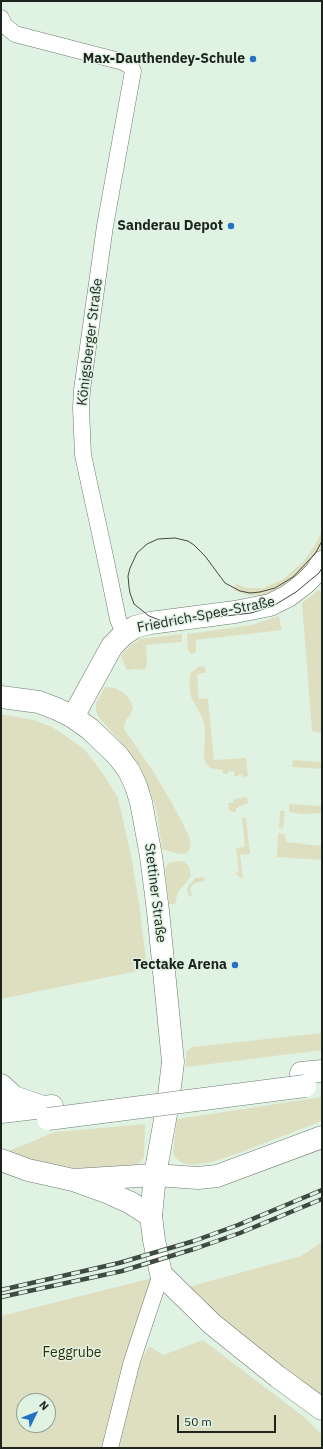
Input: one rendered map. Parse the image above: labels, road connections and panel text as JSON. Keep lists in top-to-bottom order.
{
  "streets": {
    "main road": ["Friedrich-Spee-Straße", "Stettiner Straße"],
    "street": ["Königsberger Straße"]
  },
  "crossings": [
    ["Königsberger Straße", "Friedrich-Spee-Straße"]
  ],
  "parks": ["Feggrube"],
  "places": ["Max-Dauthendey-Schule", "Sanderau Depot", "Tectake Arena"],
  "scale_bar": "50 m",
  "north": "top right"
}
